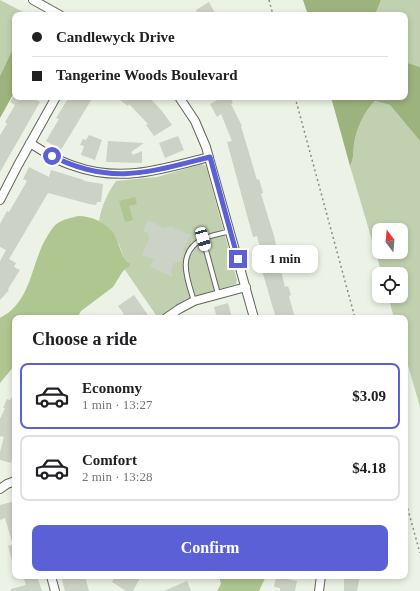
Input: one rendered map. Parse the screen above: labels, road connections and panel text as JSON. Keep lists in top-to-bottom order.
{
  "north": "top",
  "page": {
    "banner": ["Candlewyck Drive", "Tangerine Woods Boulevard"],
    "bubble": "1 min",
    "heading": "Choose a ride",
    "list": [
      {
        "name": "Economy",
        "note": "1 min · 13:27",
        "value": "$3.09"
      },
      {
        "name": "Comfort",
        "note": "2 min · 13:28",
        "value": "$4.18"
      }
    ],
    "buttons": "Confirm"
  }
}
